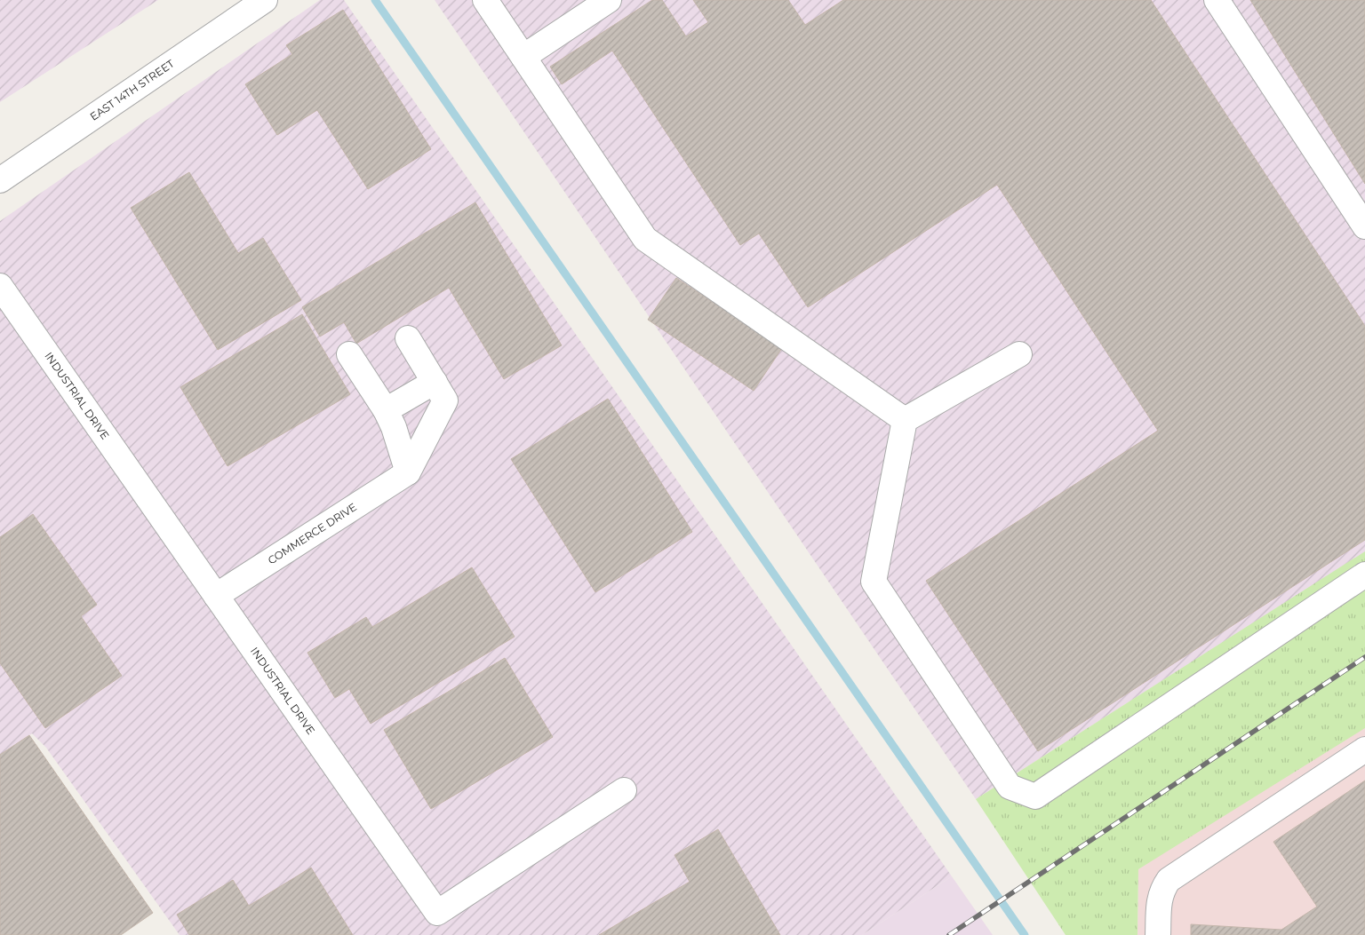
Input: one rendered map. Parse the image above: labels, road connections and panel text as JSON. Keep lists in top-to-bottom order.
{
  "streets": {
    "street": ["EAST 14TH STREET", "INDUSTRIAL DRIVE", "COMMERCE DRIVE"]
  },
  "crossings": [
    ["INDUSTRIAL DRIVE", "COMMERCE DRIVE"]
  ]
}
